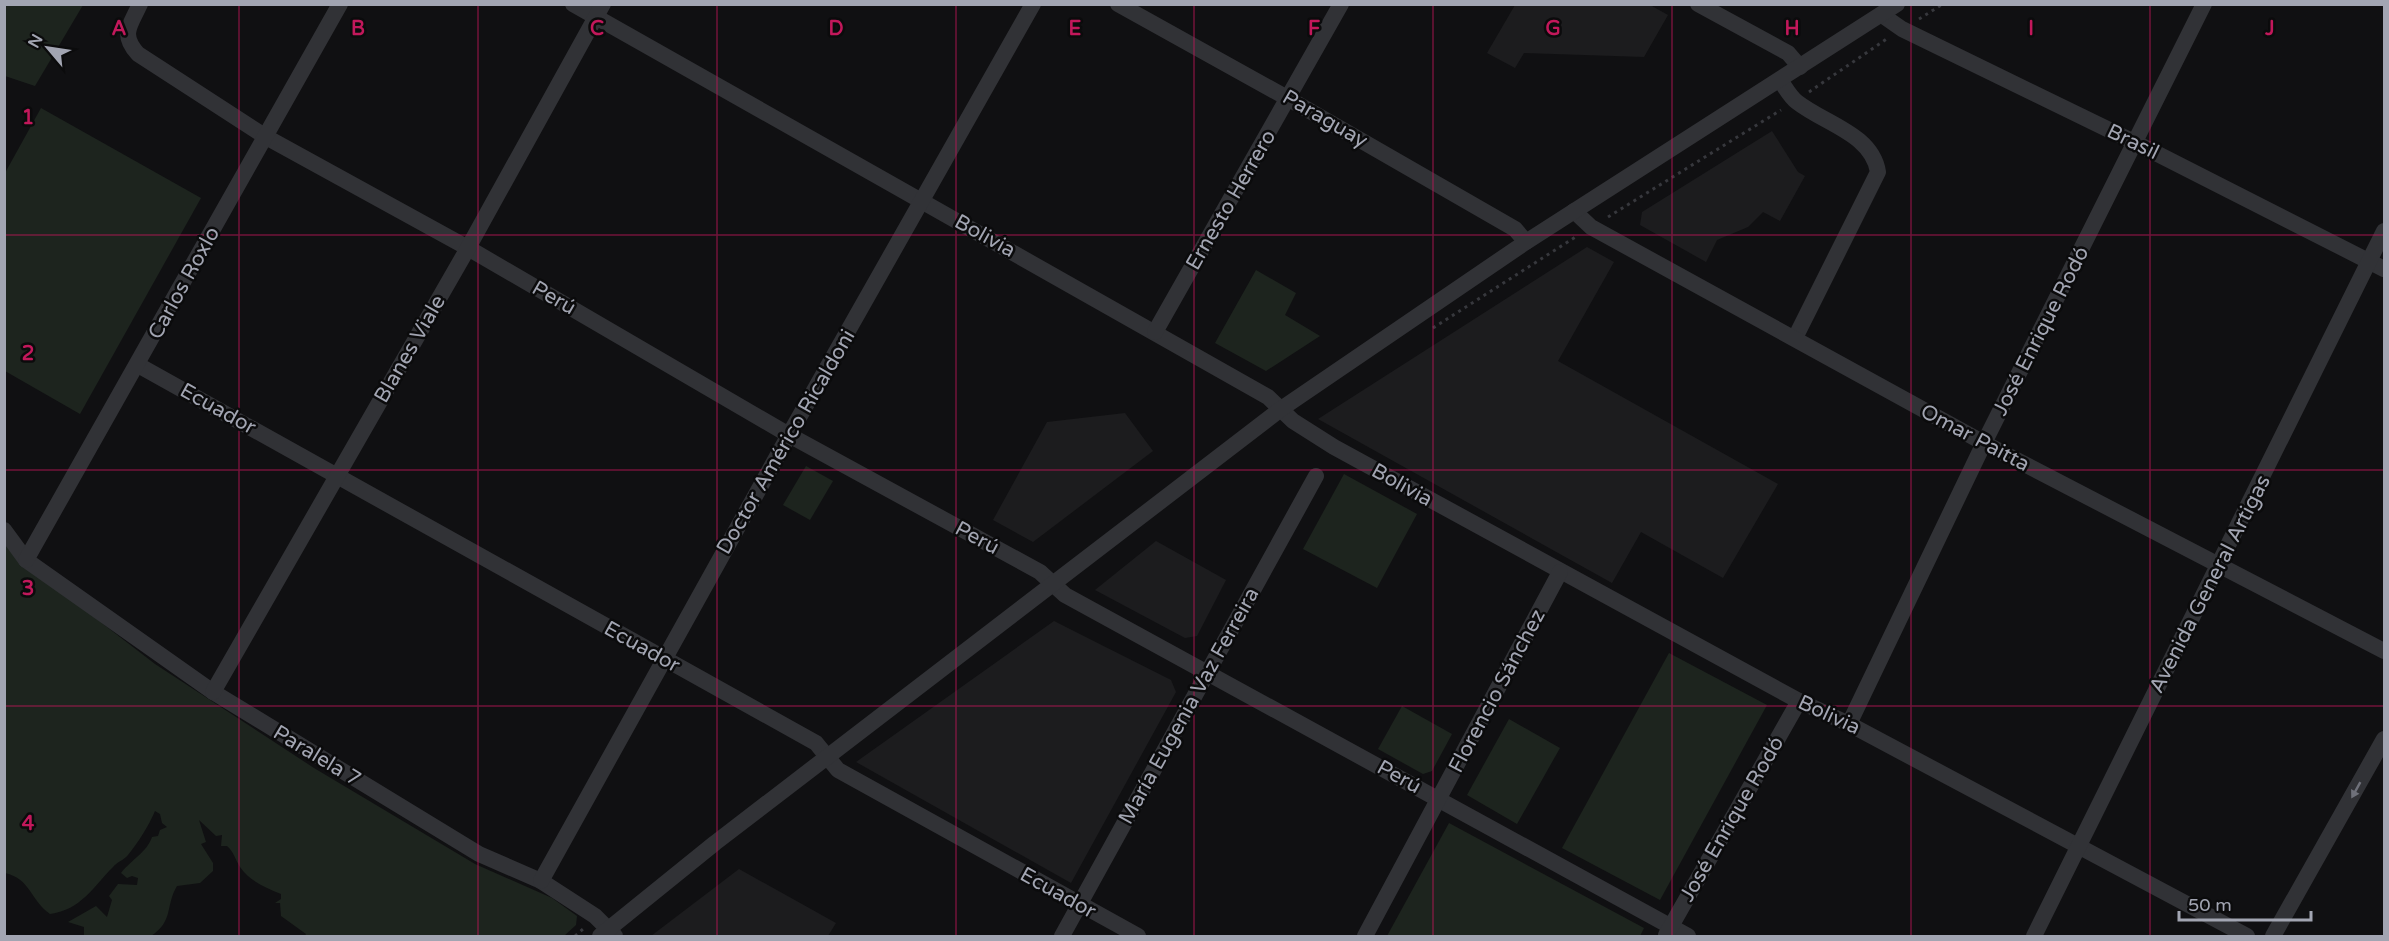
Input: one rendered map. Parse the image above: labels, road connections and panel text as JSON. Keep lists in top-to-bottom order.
{
  "streets": {
    "street": [
      "Paraguay",
      "Brasil",
      "Ernesto Herrero",
      "Bolivia",
      "Carlos Roxlo",
      "Perú",
      "José Enrique Rodó",
      "Blanes Viale",
      "Ecuador",
      "Omar Paitta",
      "Doctor Américo Ricaldoni",
      "Avenida General Artigas",
      "Florencio Sánchez",
      "María Eugenia Vaz Ferreira",
      "Paralela 7"
    ]
  },
  "crossings": [
    ["Paraguay", "Ernesto Herrero"],
    ["Brasil", "José Enrique Rodó"],
    ["Brasil", "Avenida General Artigas"],
    ["Ernesto Herrero", "Bolivia"],
    ["Bolivia", "José Enrique Rodó"],
    ["Bolivia", "Blanes Viale"],
    ["Bolivia", "Doctor Américo Ricaldoni"],
    ["Bolivia", "Avenida General Artigas"],
    ["Bolivia", "Florencio Sánchez"],
    ["Carlos Roxlo", "Perú"],
    ["Carlos Roxlo", "Ecuador"],
    ["Carlos Roxlo", "Paralela 7"],
    ["Perú", "José Enrique Rodó"],
    ["Perú", "Blanes Viale"],
    ["Perú", "Doctor Américo Ricaldoni"],
    ["Perú", "Florencio Sánchez"],
    ["Perú", "María Eugenia Vaz Ferreira"],
    ["José Enrique Rodó", "Omar Paitta"],
    ["Blanes Viale", "Ecuador"],
    ["Blanes Viale", "Paralela 7"],
    ["Ecuador", "Doctor Américo Ricaldoni"],
    ["Ecuador", "María Eugenia Vaz Ferreira"],
    ["Omar Paitta", "Avenida General Artigas"],
    ["Doctor Américo Ricaldoni", "Paralela 7"]
  ],
  "scale_bar": "50 m",
  "north": "top left",
  "grid": {
    "columns": [
      "A",
      "B",
      "C",
      "D",
      "E",
      "F",
      "G",
      "H",
      "I",
      "J"
    ],
    "rows": [
      "1",
      "2",
      "3",
      "4"
    ]
  }
}
